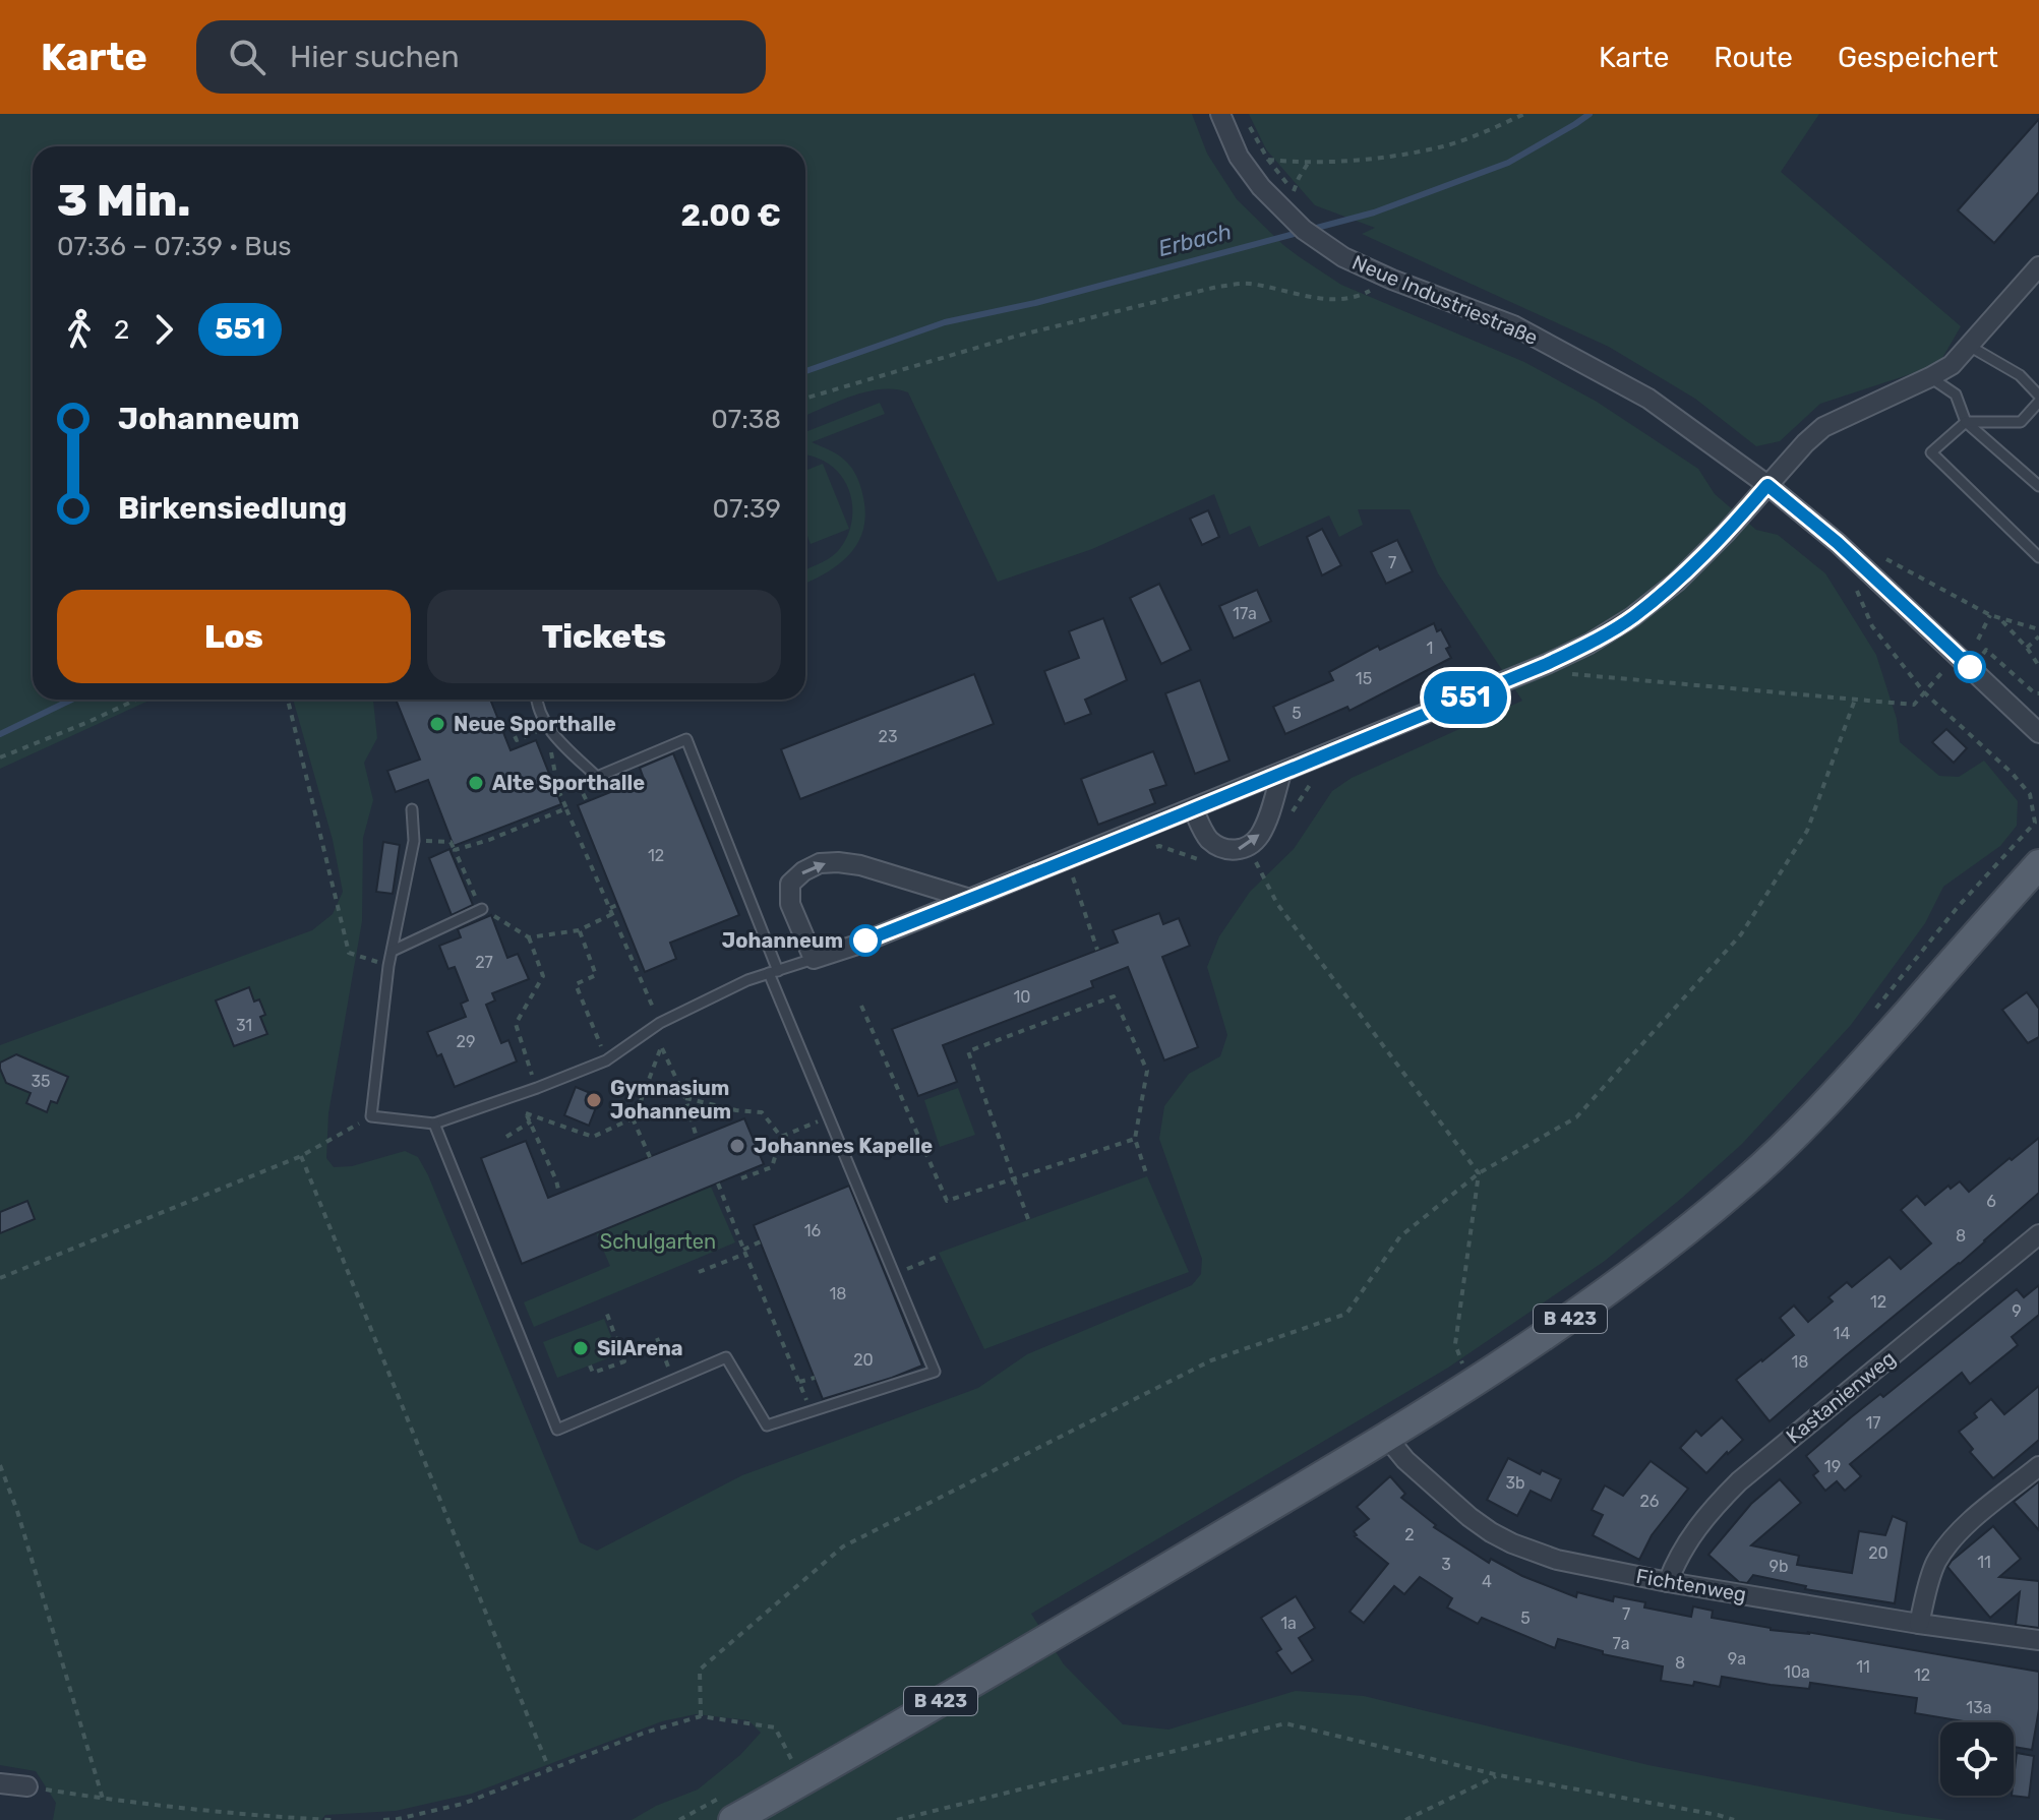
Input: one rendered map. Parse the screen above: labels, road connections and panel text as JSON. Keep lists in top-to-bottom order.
{
  "streets": {
    "main road": ["B 423"],
    "street": ["Neue Industriestraße", "Kastanienweg", "Fichtenweg"]
  },
  "crossings": [
    ["B 423", "Fichtenweg"],
    ["Kastanienweg", "Fichtenweg"]
  ],
  "water": ["Erbach"],
  "parks": ["Schulgarten"],
  "places": [
    "Neue Sporthalle",
    "Alte Sporthalle",
    "Johanneum",
    "Gymnasium Johanneum",
    "Johannes Kapelle",
    "SilArena"
  ],
  "lines": ["bus line 551"],
  "house_numbers": [
    "7",
    "17a",
    "1",
    "15",
    "5",
    "23",
    "12",
    "27",
    "10",
    "31",
    "29",
    "35",
    "6",
    "16",
    "8",
    "18",
    "12",
    "9",
    "14",
    "20",
    "18",
    "17",
    "19",
    "3b",
    "26",
    "2",
    "20",
    "11",
    "3",
    "9b",
    "4",
    "7",
    "5",
    "1a",
    "7a",
    "9a",
    "8",
    "11",
    "10a",
    "12",
    "13a"
  ],
  "page": {
    "header": "Karte",
    "search": "Hier suchen",
    "nav": ["Karte", "Route", "Gespeichert"],
    "on_map": "551",
    "heading": ["3 Min.", "07:36 – 07:39 · Bus", "2.00 €"],
    "legs": ["2", "551"],
    "list": [
      {
        "name": "Johanneum",
        "value": "07:38"
      },
      {
        "name": "Birkensiedlung",
        "value": "07:39"
      }
    ],
    "buttons": ["Los", "Tickets"]
  }
}
